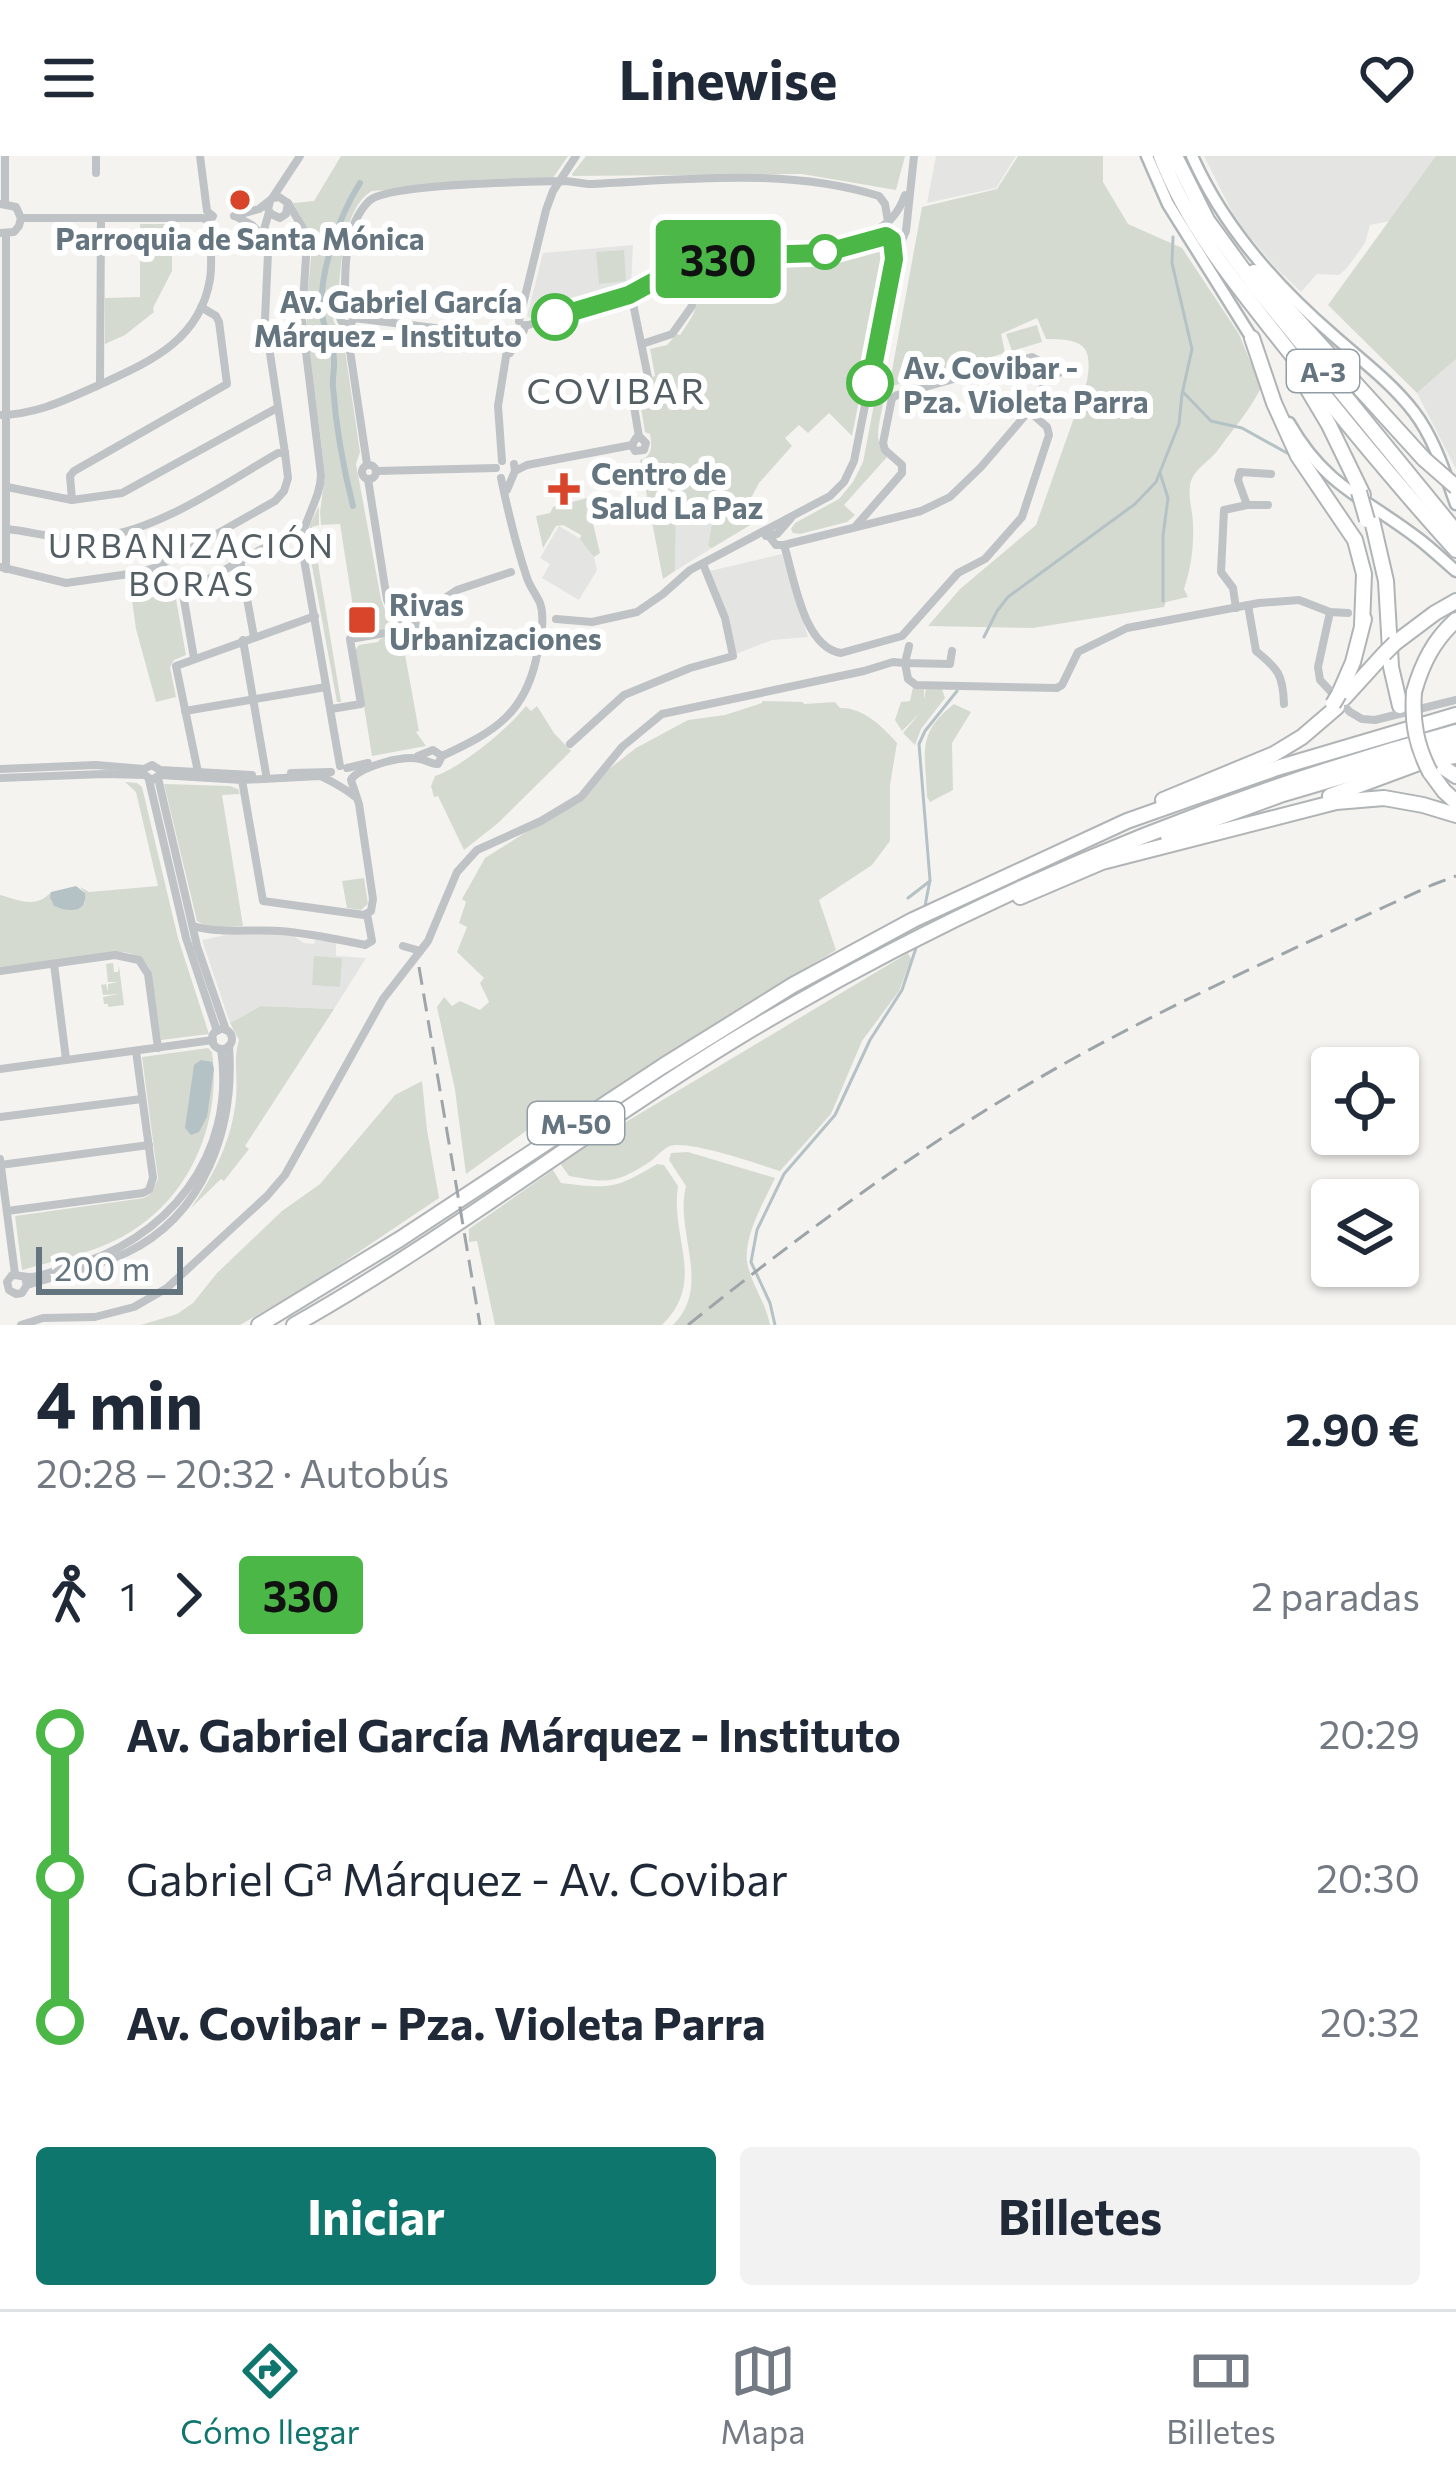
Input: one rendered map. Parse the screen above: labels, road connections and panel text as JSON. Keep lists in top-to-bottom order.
{
  "streets": {
    "highway": ["A-3", "M-50"]
  },
  "districts": ["COVIBAR", "URBANIZACIÓN BORAS"],
  "places": {
    "other": ["Parroquia de Santa Mónica", "Av. Gabriel García Márquez - Instituto", "Av. Covibar - Pza. Violeta Parra"],
    "health": ["Centro de Salud La Paz"],
    "transit": ["Rivas Urbanizaciones"]
  },
  "lines": ["bus line 330"],
  "scale_bar": "200 m",
  "page": {
    "header": "Linewise",
    "on_map": "330",
    "scale": "200 m",
    "heading": ["4 min", "20:28 – 20:32 · Autobús", "2.90 €"],
    "legs": ["1", "330", "2 paradas"],
    "list": [
      {
        "name": "Av. Gabriel García Márquez - Instituto",
        "value": "20:29"
      },
      {
        "name": "Gabriel Gª Márquez - Av. Covibar",
        "value": "20:30"
      },
      {
        "name": "Av. Covibar - Pza. Violeta Parra",
        "value": "20:32"
      }
    ],
    "buttons": ["Iniciar", "Billetes"],
    "tabs": ["Cómo llegar", "Mapa", "Billetes"]
  }
}
